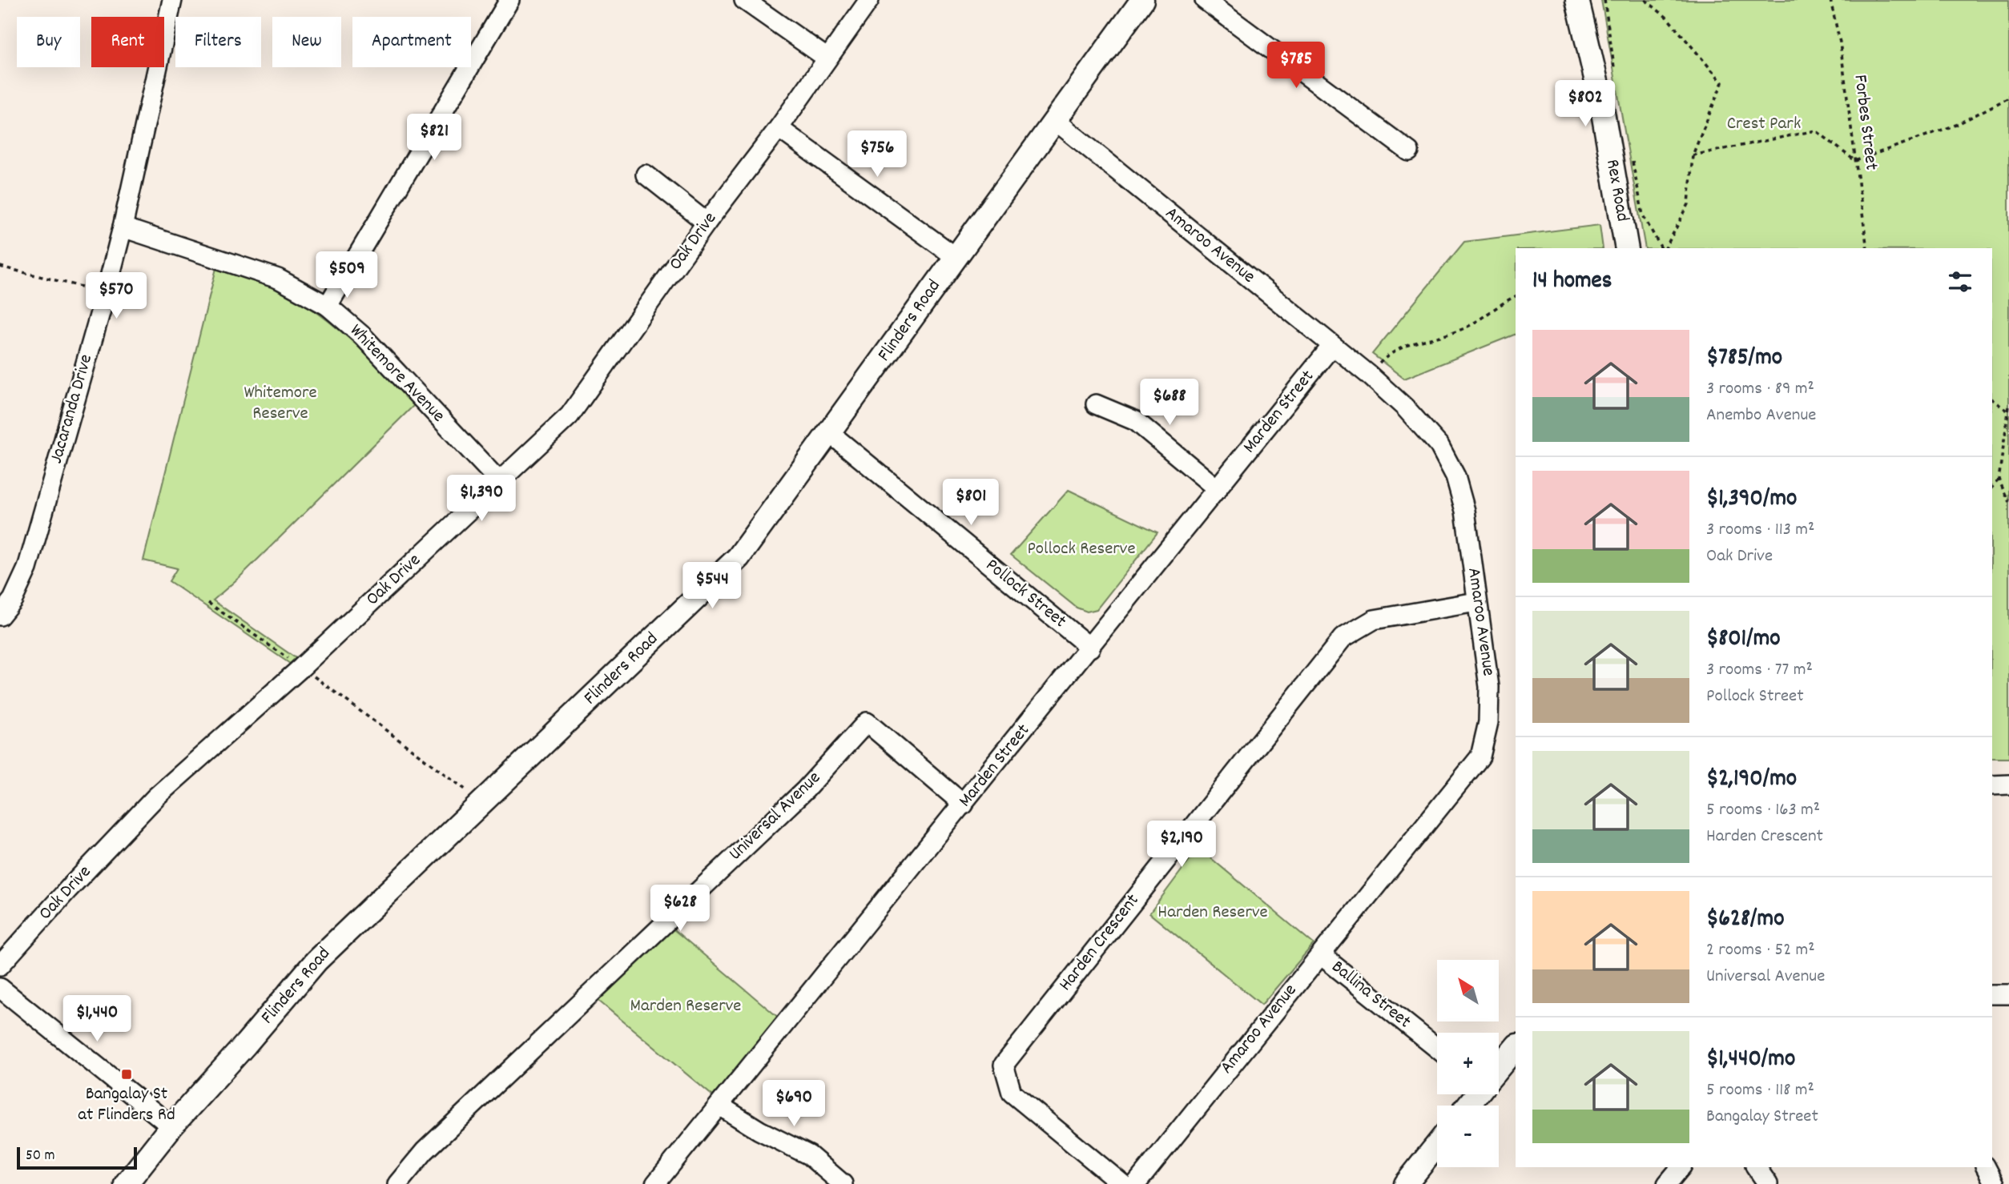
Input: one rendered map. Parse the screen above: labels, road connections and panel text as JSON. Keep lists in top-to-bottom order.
{
  "streets": {
    "street": [
      "Rex Road",
      "Oak Drive",
      "Amaroo Avenue",
      "Flinders Road",
      "Whitemore Avenue",
      "Jacaranda Drive",
      "Marden Street",
      "Pollock Street",
      "Universal Avenue",
      "Harden Crescent",
      "Ballina Street"
    ],
    "path": ["Forbes Street"]
  },
  "crossings": [
    ["Oak Drive", "Whitemore Avenue"],
    ["Amaroo Avenue", "Flinders Road"],
    ["Amaroo Avenue", "Marden Street"],
    ["Amaroo Avenue", "Harden Crescent"],
    ["Amaroo Avenue", "Ballina Street"],
    ["Flinders Road", "Pollock Street"],
    ["Whitemore Avenue", "Jacaranda Drive"],
    ["Marden Street", "Pollock Street"],
    ["Marden Street", "Universal Avenue"]
  ],
  "parks": [
    "Crest Park",
    "Whitemore Reserve",
    "Pollock Reserve",
    "Harden Reserve",
    "Marden Reserve"
  ],
  "places": {
    "transit": ["Bangalay St at Flinders Rd"]
  },
  "scale_bar": "50 m",
  "north": "top left",
  "page": {
    "chip": [
      "Buy",
      "Rent",
      "Filters",
      "New",
      "Apartment"
    ],
    "price": [
      "$785",
      "$802",
      "$821",
      "$756",
      "$509",
      "$570",
      "$688",
      "$1,390",
      "$801",
      "$544",
      "$2,190",
      "$628",
      "$1,440",
      "$690"
    ],
    "heading": "14 homes",
    "list": [
      {
        "name": "$785/mo",
        "note": "3 rooms · 89 m² · Anembo Avenue"
      },
      {
        "name": "$1,390/mo",
        "note": "3 rooms · 113 m² · Oak Drive"
      },
      {
        "name": "$801/mo",
        "note": "3 rooms · 77 m² · Pollock Street"
      },
      {
        "name": "$2,190/mo",
        "note": "5 rooms · 163 m² · Harden Crescent"
      },
      {
        "name": "$628/mo",
        "note": "2 rooms · 52 m² · Universal Avenue"
      },
      {
        "name": "$1,440/mo",
        "note": "5 rooms · 118 m² · Bangalay Street"
      }
    ],
    "map_buttons": ["+", "−"],
    "scale": "50 m"
  }
}
